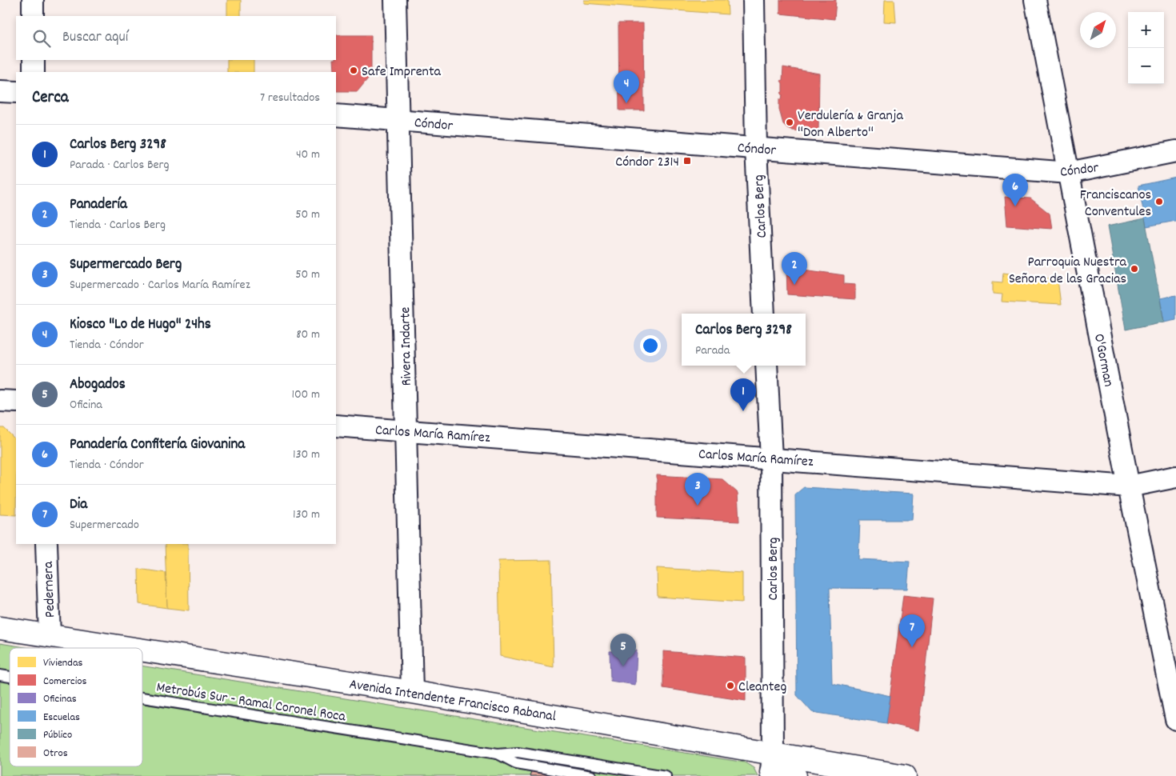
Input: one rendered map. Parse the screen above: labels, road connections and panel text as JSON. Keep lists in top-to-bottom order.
{
  "streets": {
    "main road": ["Avenida Intendente Francisco Rabanal"],
    "street": [
      "Cóndor",
      "Carlos Berg",
      "Rivera Indarte",
      "O'Gorman",
      "Carlos María Ramírez",
      "Pedernera"
    ],
    "lane": ["Metrobús Sur - Ramal Coronel Roca"]
  },
  "crossings": [
    ["Cóndor", "Carlos Berg"],
    ["Cóndor", "Rivera Indarte"],
    ["Cóndor", "O'Gorman"],
    ["Carlos Berg", "Carlos María Ramírez"],
    ["Carlos Berg", "Avenida Intendente Francisco Rabanal"],
    ["Rivera Indarte", "Carlos María Ramírez"],
    ["Rivera Indarte", "Avenida Intendente Francisco Rabanal"],
    ["O'Gorman", "Carlos María Ramírez"],
    ["Pedernera", "Avenida Intendente Francisco Rabanal"]
  ],
  "places": {
    "other": [
      "Safe Imprenta",
      "Verdulería & Granja ''Don Alberto''",
      "Franciscanos Conventules",
      "Parroquia Nuestra Señora de las Gracias",
      "Cleanteg"
    ],
    "transit": ["Cóndor 2314"]
  },
  "legend": [
    "Viviendas",
    "Comercios",
    "Oficinas",
    "Escuelas",
    "Público",
    "Otros"
  ],
  "north": "top right",
  "page": {
    "map_buttons": ["+", "−"],
    "search": "Buscar aquí",
    "pins": [
      "4",
      "6",
      "2",
      "1",
      "3",
      "7",
      "5"
    ],
    "heading": ["Cerca", "7 resultados"],
    "list": [
      {
        "mark": "1",
        "name": "Carlos Berg 3298",
        "note": "Parada · Carlos Berg",
        "value": "40 m"
      },
      {
        "mark": "2",
        "name": "Panadería",
        "note": "Tienda · Carlos Berg",
        "value": "50 m"
      },
      {
        "mark": "3",
        "name": "Supermercado Berg",
        "note": "Supermercado · Carlos María Ramírez",
        "value": "50 m"
      },
      {
        "mark": "4",
        "name": "Kiosco \"Lo de Hugo\" 24hs",
        "note": "Tienda · Cóndor",
        "value": "80 m"
      },
      {
        "mark": "5",
        "name": "Abogados",
        "note": "Oficina",
        "value": "100 m"
      },
      {
        "mark": "6",
        "name": "Panadería Confitería Giovanina",
        "note": "Tienda · Cóndor",
        "value": "130 m"
      },
      {
        "mark": "7",
        "name": "Dia",
        "note": "Supermercado",
        "value": "130 m"
      }
    ],
    "popup": ["Carlos Berg 3298", "Parada"]
  }
}
